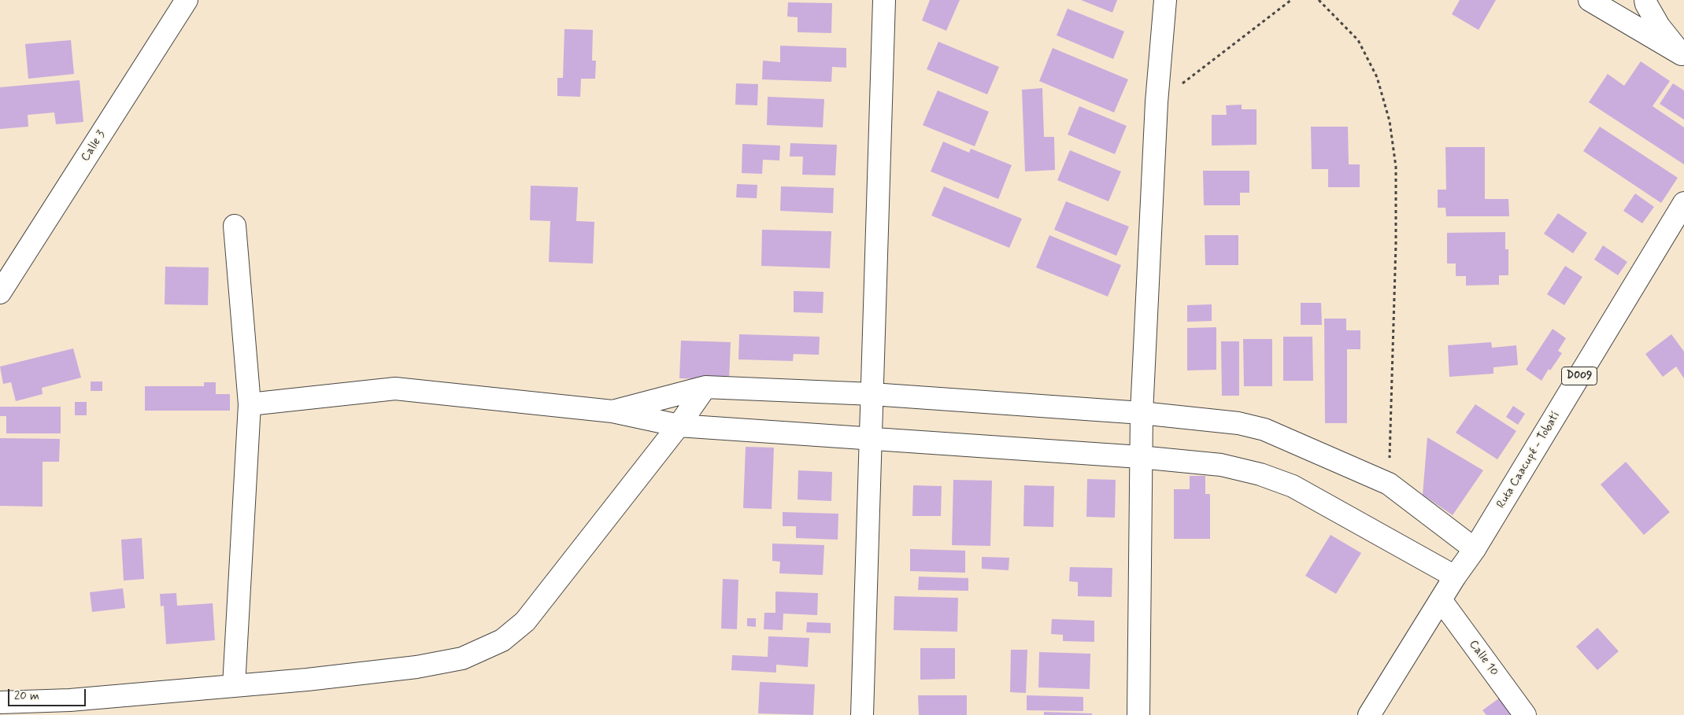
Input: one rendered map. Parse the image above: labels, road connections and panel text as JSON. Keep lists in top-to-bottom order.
{
  "streets": {
    "street": [
      "Calle 3",
      "D009",
      "Ruta Caacupé - Tobatí",
      "Calle 10"
    ]
  },
  "crossings": [
    ["Ruta Caacupé - Tobatí", "Calle 10"]
  ],
  "scale_bar": "20 m"
}
